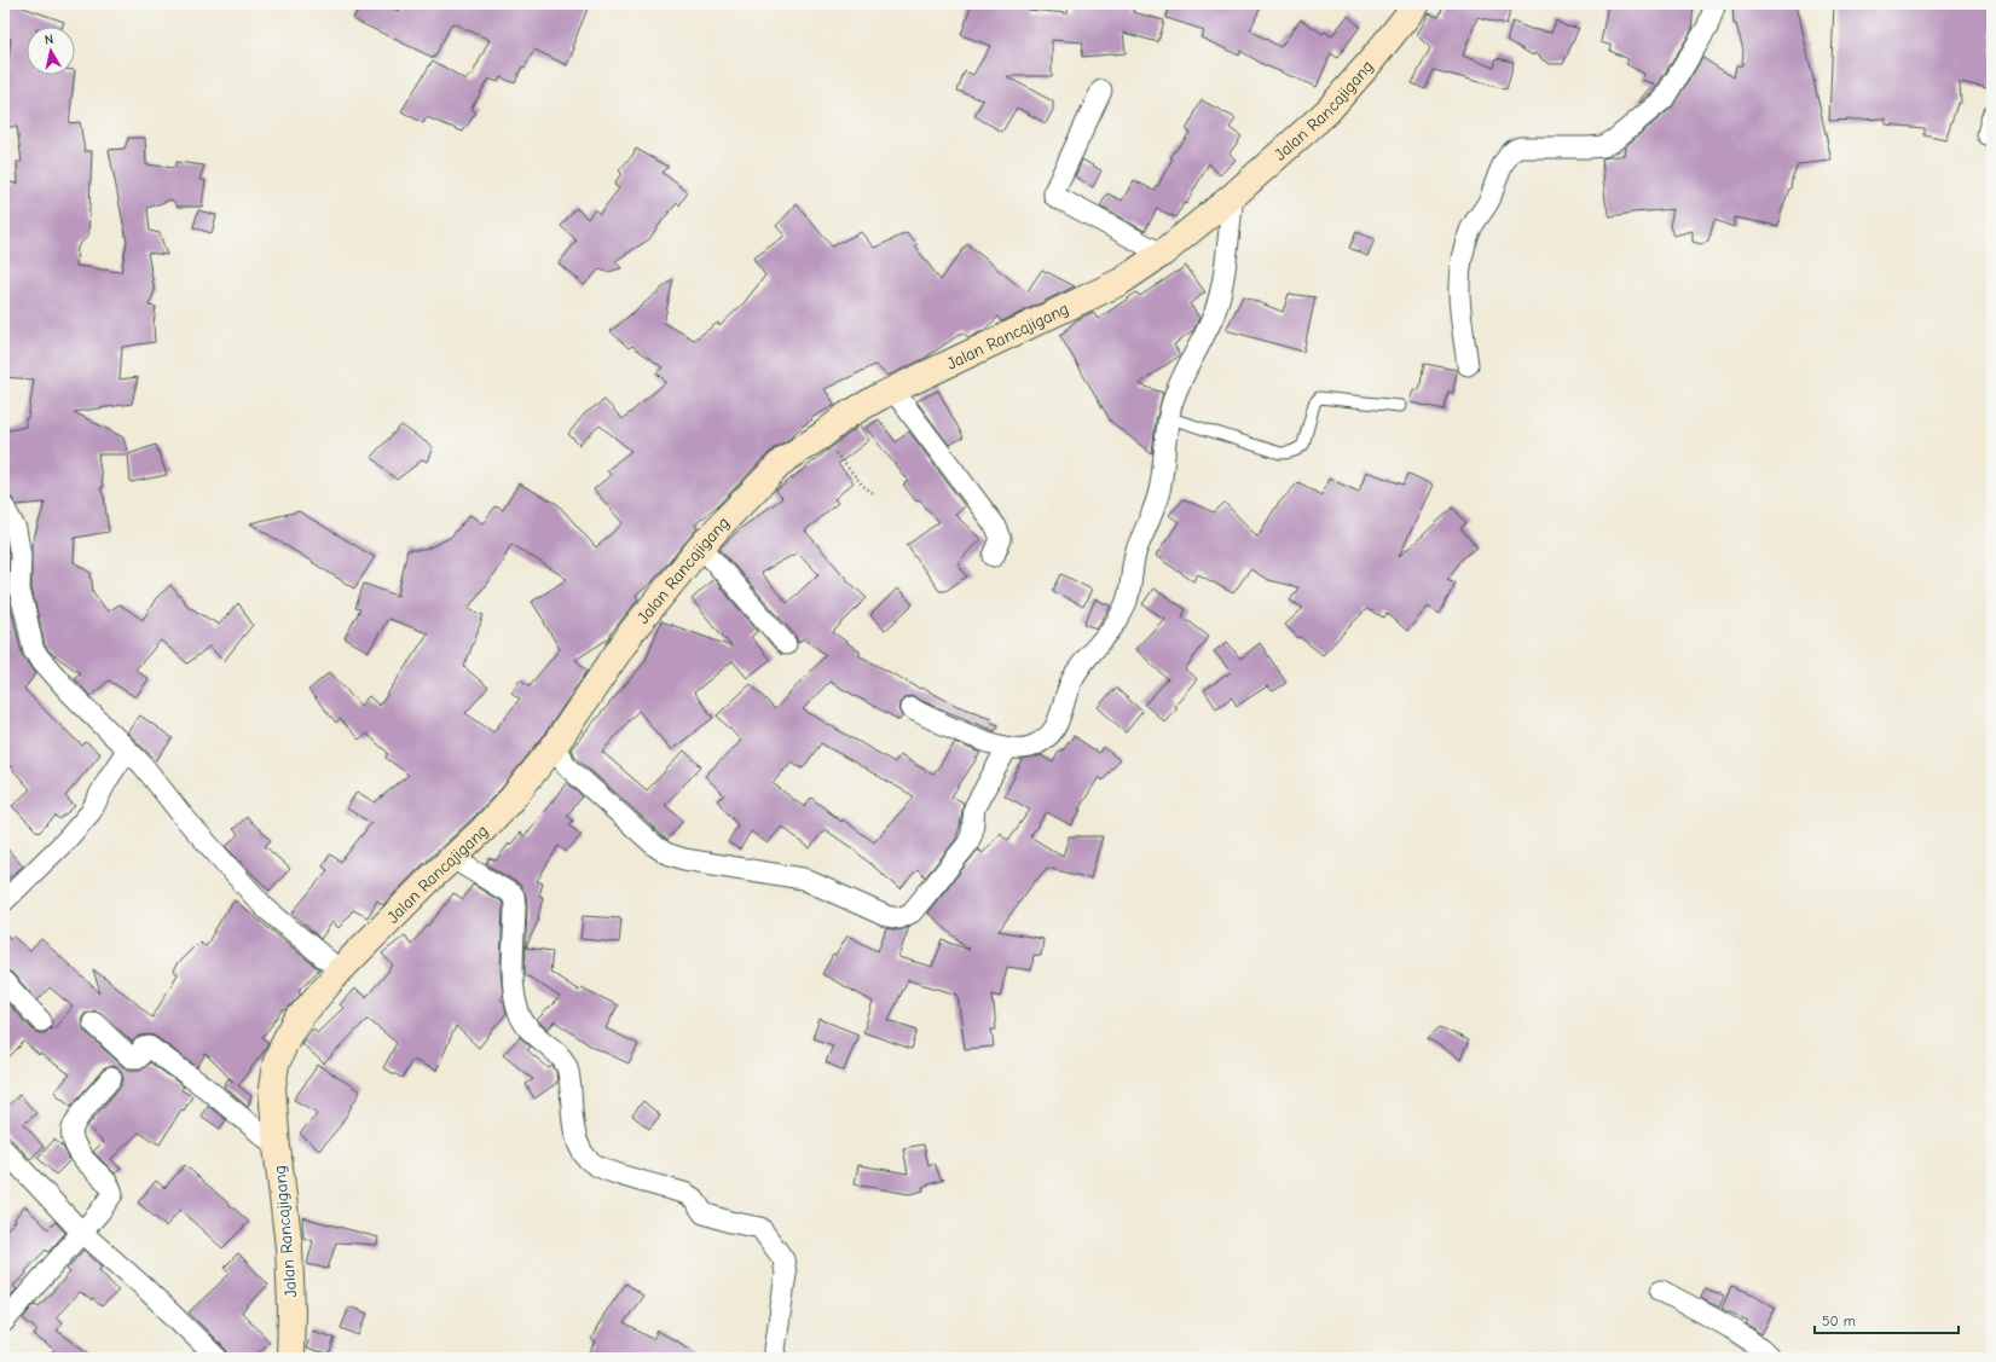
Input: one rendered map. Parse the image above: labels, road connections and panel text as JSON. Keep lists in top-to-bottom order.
{
  "streets": {
    "main road": ["Jalan Rancajigang"]
  },
  "scale_bar": "50 m",
  "north": "top"
}
